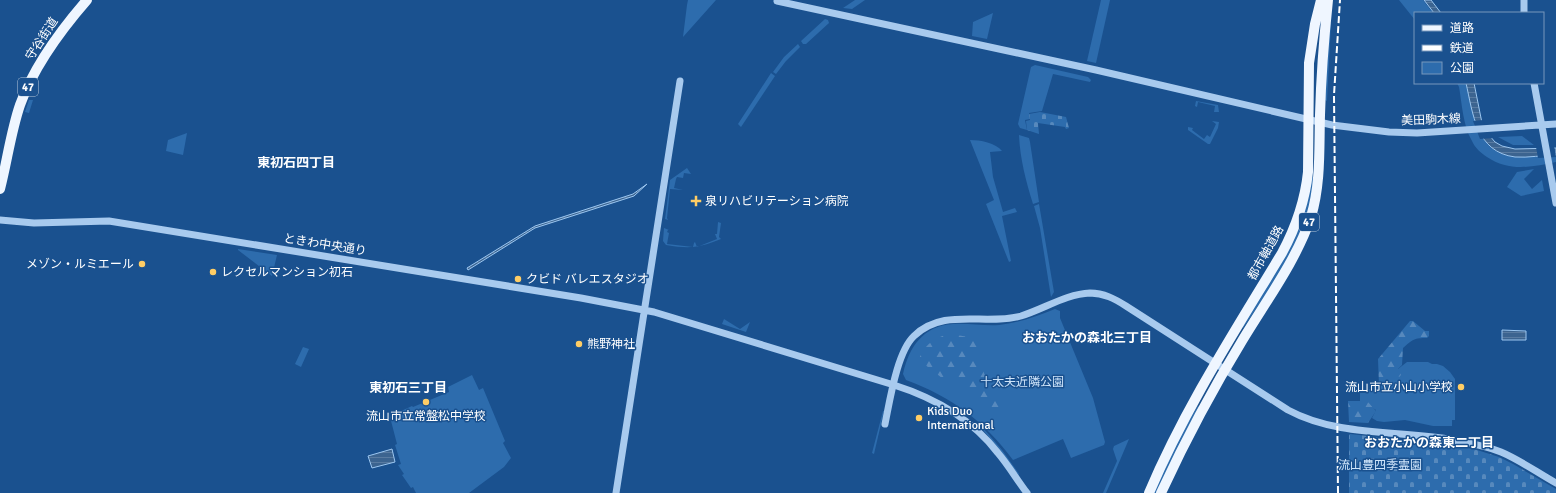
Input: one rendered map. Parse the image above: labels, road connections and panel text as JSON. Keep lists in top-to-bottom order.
{
  "streets": {
    "main road": ["守谷街道", "47", "都市軸道路"],
    "street": ["美田駒木線", "ときわ中央通り"]
  },
  "crossings": [
    ["美田駒木線", "都市軸道路"]
  ],
  "districts": [
    "東初石四丁目",
    "おおたかの森北三丁目",
    "東初石三丁目",
    "おおたかの森東二丁目"
  ],
  "parks": ["十太夫近隣公園", "流山豊四季霊園"],
  "places": {
    "health": ["泉リハビリテーション病院"],
    "other": [
      "メゾン・ルミエール",
      "レクセルマンション初石",
      "クビド バレエスタジオ",
      "熊野神社",
      "流山市立小山小学校",
      "流山市立常盤松中学校",
      "Kids Duo International"
    ]
  },
  "legend": ["道路", "鉄道", "公園"]
}
